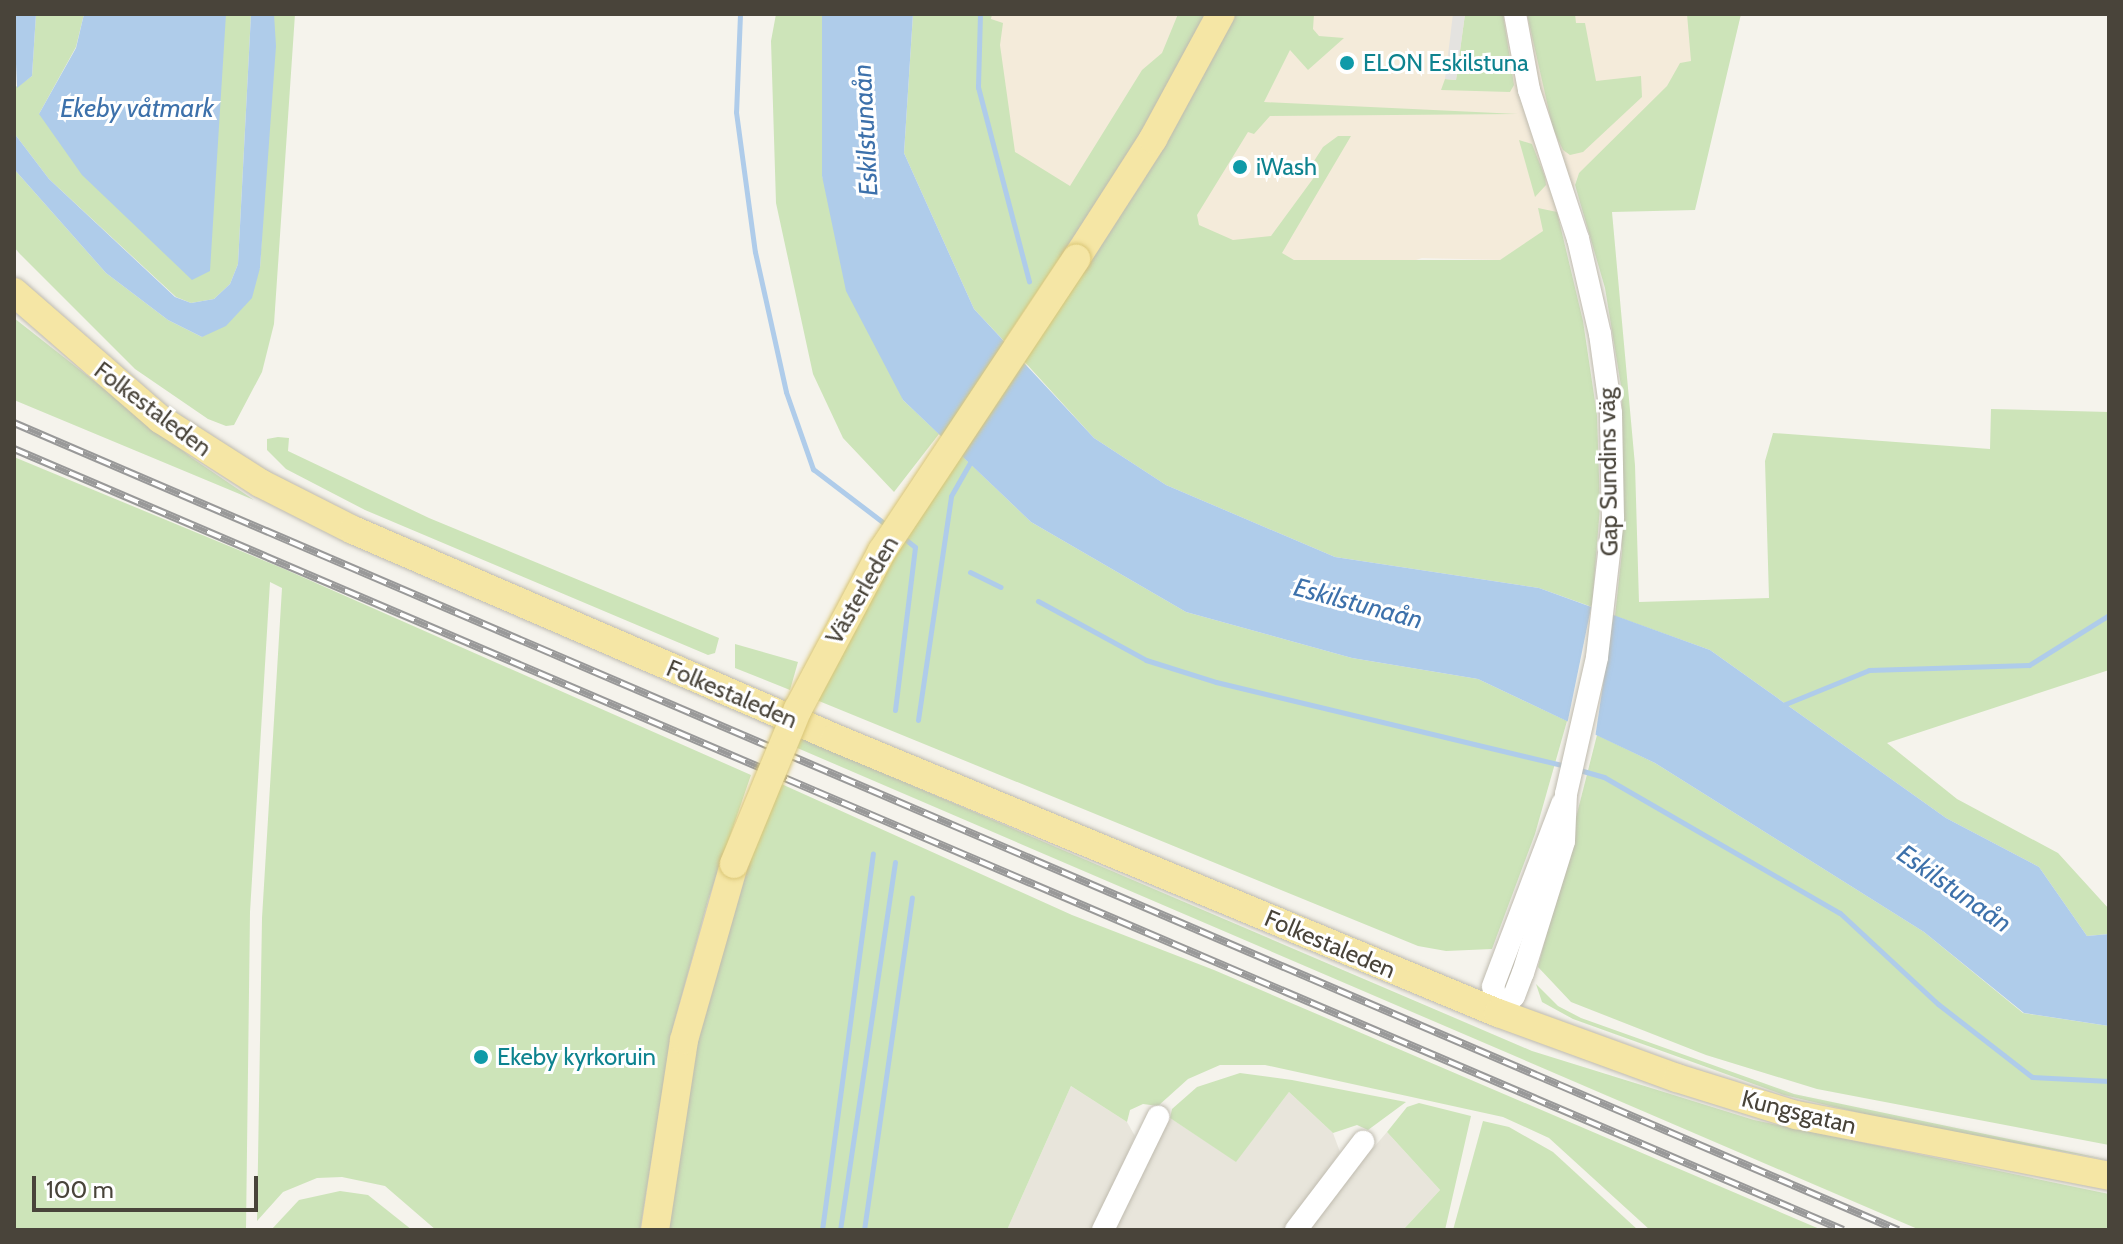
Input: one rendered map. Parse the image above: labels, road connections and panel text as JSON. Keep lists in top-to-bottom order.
{
  "streets": {
    "main road": ["Folkestaleden", "Västerleden", "Kungsgatan"],
    "street": ["Gap Sundins väg"]
  },
  "crossings": [
    ["Folkestaleden", "Gap Sundins väg"],
    ["Folkestaleden", "Kungsgatan"],
    ["Gap Sundins väg", "Kungsgatan"]
  ],
  "water": ["Ekeby våtmark", "Eskilstunaån"],
  "places": ["ELON Eskilstuna", "iWash", "Ekeby kyrkoruin"],
  "scale_bar": "100 m"
}
